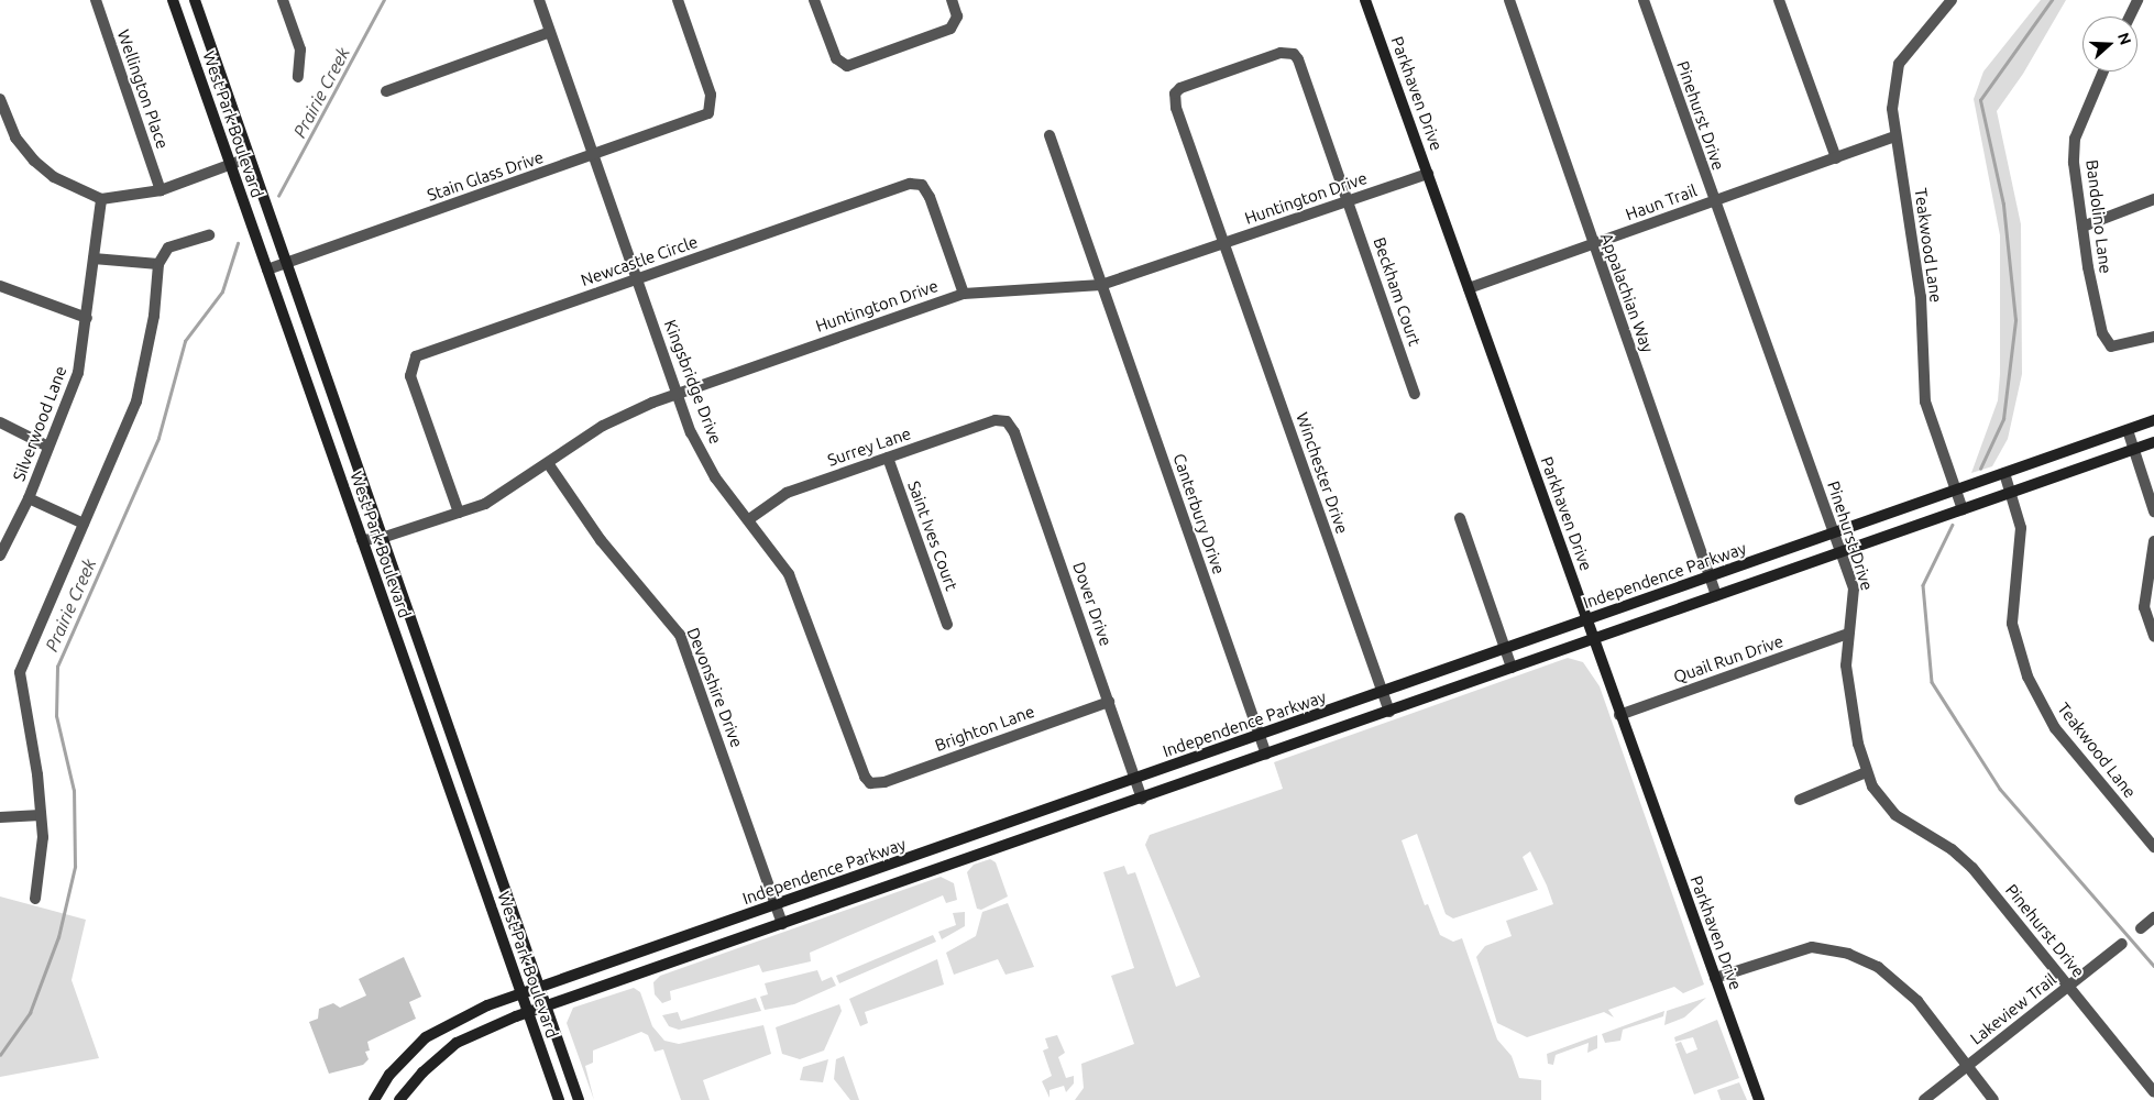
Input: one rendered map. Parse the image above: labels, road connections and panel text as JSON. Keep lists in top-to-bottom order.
{
  "streets": {
    "main road": ["Parkhaven Drive", "West Park Boulevard", "Independence Parkway"],
    "street": [
      "Wellington Place",
      "Pinehurst Drive",
      "Stain Glass Drive",
      "Huntington Drive",
      "Haun Trail",
      "Bandolino Lane",
      "Teakwood Lane",
      "Newcastle Circle",
      "Beckham Court",
      "Appalachian Way",
      "Kingsbridge Drive",
      "Silverwood Lane",
      "Surrey Lane",
      "Winchester Drive",
      "Canterbury Drive",
      "Saint Ives Court",
      "Dover Drive",
      "Quail Run Drive",
      "Devonshire Drive",
      "Brighton Lane",
      "Lakeview Trail"
    ]
  },
  "crossings": [
    ["Parkhaven Drive", "Huntington Drive"],
    ["Parkhaven Drive", "Haun Trail"],
    ["Parkhaven Drive", "Independence Parkway"],
    ["Parkhaven Drive", "Quail Run Drive"],
    ["Pinehurst Drive", "Haun Trail"],
    ["Pinehurst Drive", "Independence Parkway"],
    ["Pinehurst Drive", "Quail Run Drive"],
    ["Pinehurst Drive", "Lakeview Trail"],
    ["West Park Boulevard", "Stain Glass Drive"],
    ["West Park Boulevard", "Huntington Drive"],
    ["West Park Boulevard", "Independence Parkway"],
    ["Stain Glass Drive", "Kingsbridge Drive"],
    ["Huntington Drive", "Newcastle Circle"],
    ["Huntington Drive", "Beckham Court"],
    ["Huntington Drive", "Kingsbridge Drive"],
    ["Huntington Drive", "Winchester Drive"],
    ["Huntington Drive", "Canterbury Drive"],
    ["Huntington Drive", "Devonshire Drive"],
    ["Haun Trail", "Teakwood Lane"],
    ["Haun Trail", "Appalachian Way"],
    ["Teakwood Lane", "Independence Parkway"],
    ["Newcastle Circle", "Kingsbridge Drive"],
    ["Beckham Court", "Winchester Drive"],
    ["Appalachian Way", "Independence Parkway"],
    ["Kingsbridge Drive", "Surrey Lane"],
    ["Kingsbridge Drive", "Brighton Lane"],
    ["Surrey Lane", "Saint Ives Court"],
    ["Surrey Lane", "Dover Drive"],
    ["Winchester Drive", "Independence Parkway"],
    ["Canterbury Drive", "Independence Parkway"],
    ["Independence Parkway", "Dover Drive"],
    ["Independence Parkway", "Devonshire Drive"],
    ["Dover Drive", "Brighton Lane"]
  ],
  "water": ["Prairie Creek"],
  "north": "right"
}
